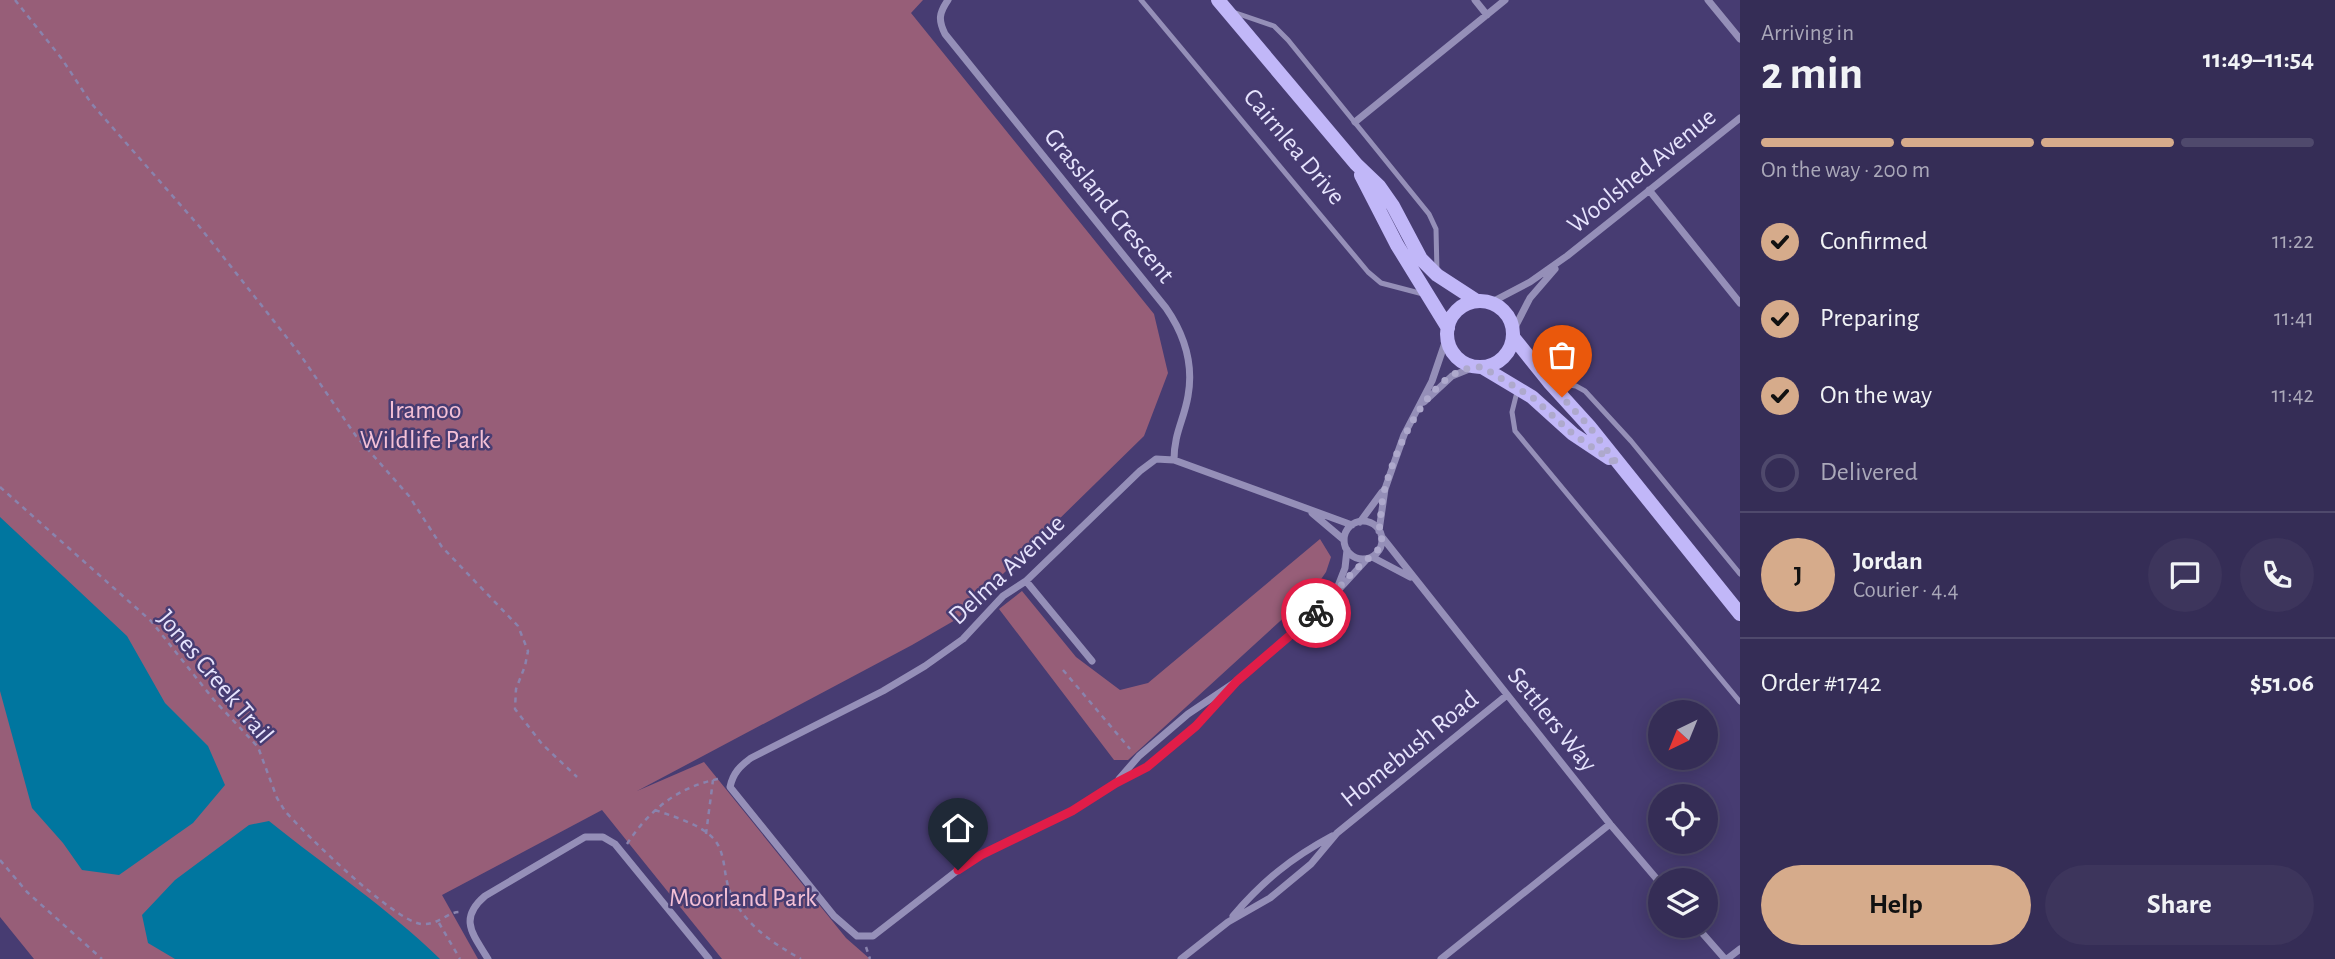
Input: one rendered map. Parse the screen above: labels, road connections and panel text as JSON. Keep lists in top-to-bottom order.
{
  "streets": {
    "street": [
      "Cairnlea Drive",
      "Woolshed Avenue",
      "Grassland Crescent",
      "Delma Avenue",
      "Settlers Way",
      "Homebush Road"
    ],
    "path": ["Jones Creek Trail"]
  },
  "crossings": [
    ["Cairnlea Drive", "Woolshed Avenue"],
    ["Grassland Crescent", "Delma Avenue"],
    ["Settlers Way", "Homebush Road"]
  ],
  "parks": ["Iramoo Wildlife Park", "Moorland Park"],
  "north": "bottom left",
  "page": {
    "heading": ["2 min", "Arriving in", "11:49–11:54"],
    "panel": [
      "Jordan",
      "Courier · 4.4",
      "Order #1742",
      "$51.06"
    ],
    "bar": "On the way · 200 m",
    "list": [
      ["Confirmed", "11:22"],
      ["Preparing", "11:41"],
      ["On the way", "11:42"],
      "Delivered"
    ],
    "round": "J",
    "buttons": ["Help", "Share"]
  }
}
